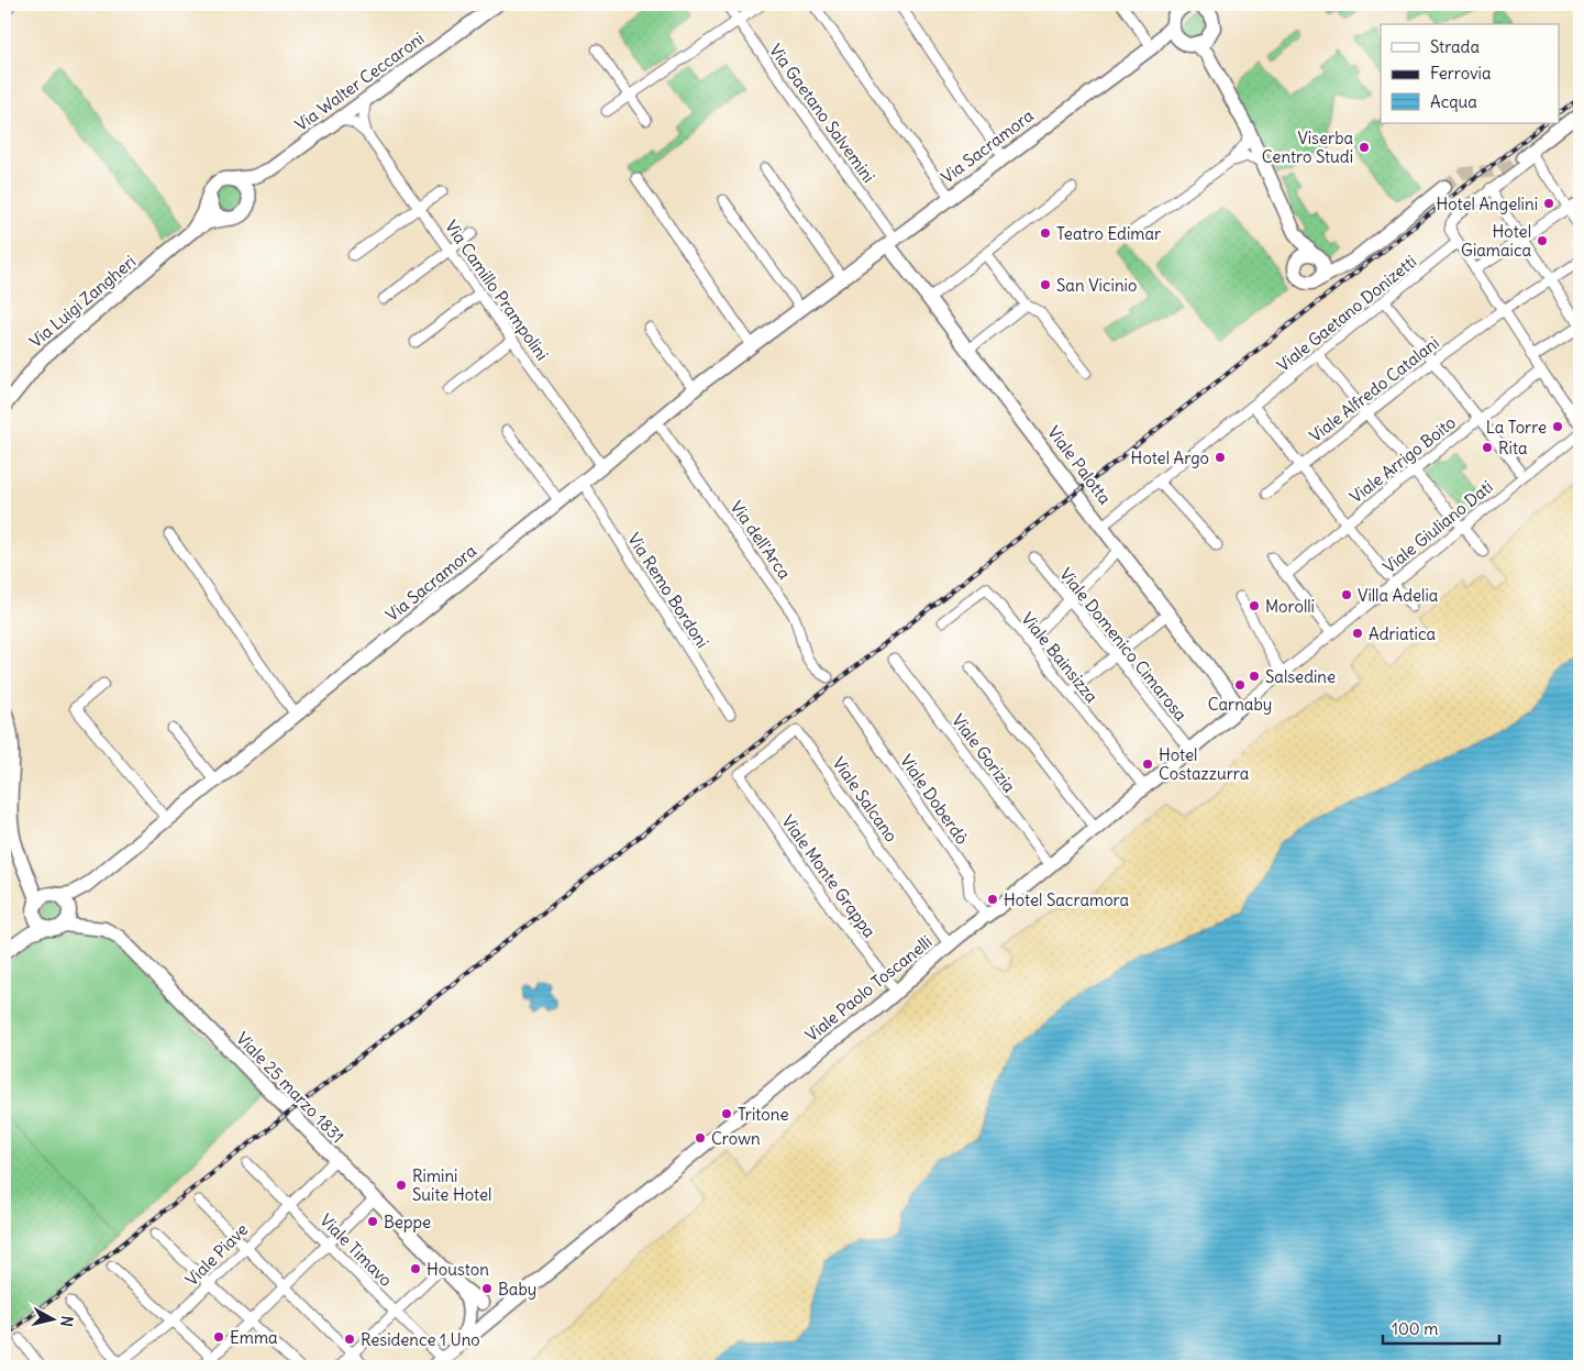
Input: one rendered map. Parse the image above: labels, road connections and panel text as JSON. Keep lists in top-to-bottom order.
{
  "streets": {
    "street": [
      "Via Walter Ceccaroni",
      "Via Gaetano Salvemini",
      "Via Sacramora",
      "Via Camillo Prampolini",
      "Via Luigi Zangheri",
      "Viale Gaetano Donizetti",
      "Viale Alfredo Catalani",
      "Viale Arrigo Boito",
      "Viale Palotta",
      "Viale Giuliano Dati",
      "Via dell'Arca",
      "Via Remo Bordoni",
      "Viale Domenico Cimarosa",
      "Viale Bainsizza",
      "Viale Gorizia",
      "Viale Salcano",
      "Viale Doberdò",
      "Viale Monte Grappa",
      "Viale Paolo Toscanelli",
      "Viale 25 marzo 1831",
      "Viale Timavo",
      "Viale Piave"
    ]
  },
  "crossings": [
    ["Via Walter Ceccaroni", "Via Camillo Prampolini"],
    ["Via Walter Ceccaroni", "Via Luigi Zangheri"],
    ["Via Gaetano Salvemini", "Via Sacramora"],
    ["Via Gaetano Salvemini", "Viale Palotta"],
    ["Via Sacramora", "Via Camillo Prampolini"],
    ["Via Sacramora", "Viale Palotta"],
    ["Via Sacramora", "Via dell'Arca"],
    ["Via Sacramora", "Via Remo Bordoni"],
    ["Via Sacramora", "Viale 25 marzo 1831"],
    ["Viale Gaetano Donizetti", "Viale Palotta"],
    ["Viale Palotta", "Viale Giuliano Dati"],
    ["Viale Palotta", "Viale Paolo Toscanelli"],
    ["Viale Giuliano Dati", "Viale Paolo Toscanelli"],
    ["Viale Domenico Cimarosa", "Viale Paolo Toscanelli"],
    ["Viale Bainsizza", "Viale Paolo Toscanelli"],
    ["Viale Gorizia", "Viale Paolo Toscanelli"],
    ["Viale Salcano", "Viale Monte Grappa"],
    ["Viale Salcano", "Viale Paolo Toscanelli"],
    ["Viale Doberdò", "Viale Paolo Toscanelli"],
    ["Viale Monte Grappa", "Viale Paolo Toscanelli"],
    ["Viale Paolo Toscanelli", "Viale 25 marzo 1831"],
    ["Viale Paolo Toscanelli", "Viale Timavo"],
    ["Viale 25 marzo 1831", "Viale Piave"],
    ["Viale Timavo", "Viale Piave"]
  ],
  "places": [
    "Viserba Centro Studi",
    "Hotel Angelini",
    "Teatro Edimar",
    "Hotel Giamaica",
    "San Vicinio",
    "La Torre",
    "Rita",
    "Hotel Argo",
    "Villa Adelia",
    "Morolli",
    "Adriatica",
    "Salsedine",
    "Carnaby",
    "Hotel Costazzurra",
    "Hotel Sacramora",
    "Tritone",
    "Crown",
    "Rimini Suite Hotel",
    "Beppe",
    "Houston",
    "Baby",
    "Emma",
    "Residence 1 Uno"
  ],
  "legend": ["Strada", "Ferrovia", "Acqua"],
  "scale_bar": "100 m",
  "north": "right"
}
